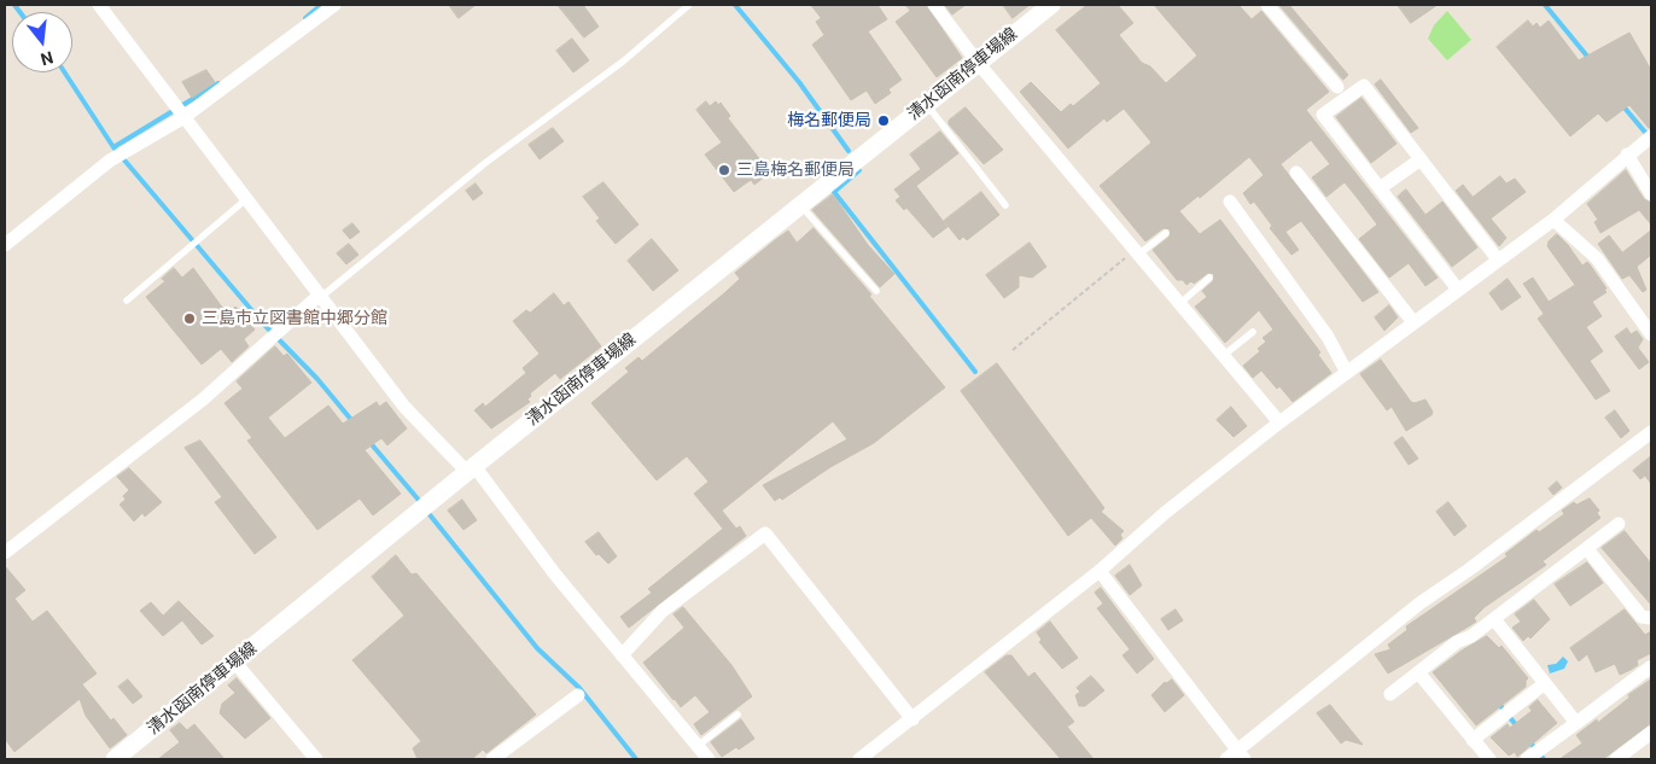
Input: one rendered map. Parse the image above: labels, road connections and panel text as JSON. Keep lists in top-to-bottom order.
{
  "streets": {
    "main road": ["清水函南停車場線"]
  },
  "places": ["梅名郵便局", "三島梅名郵便局", "三島市立図書館中郷分館"],
  "north": "bottom"
}
